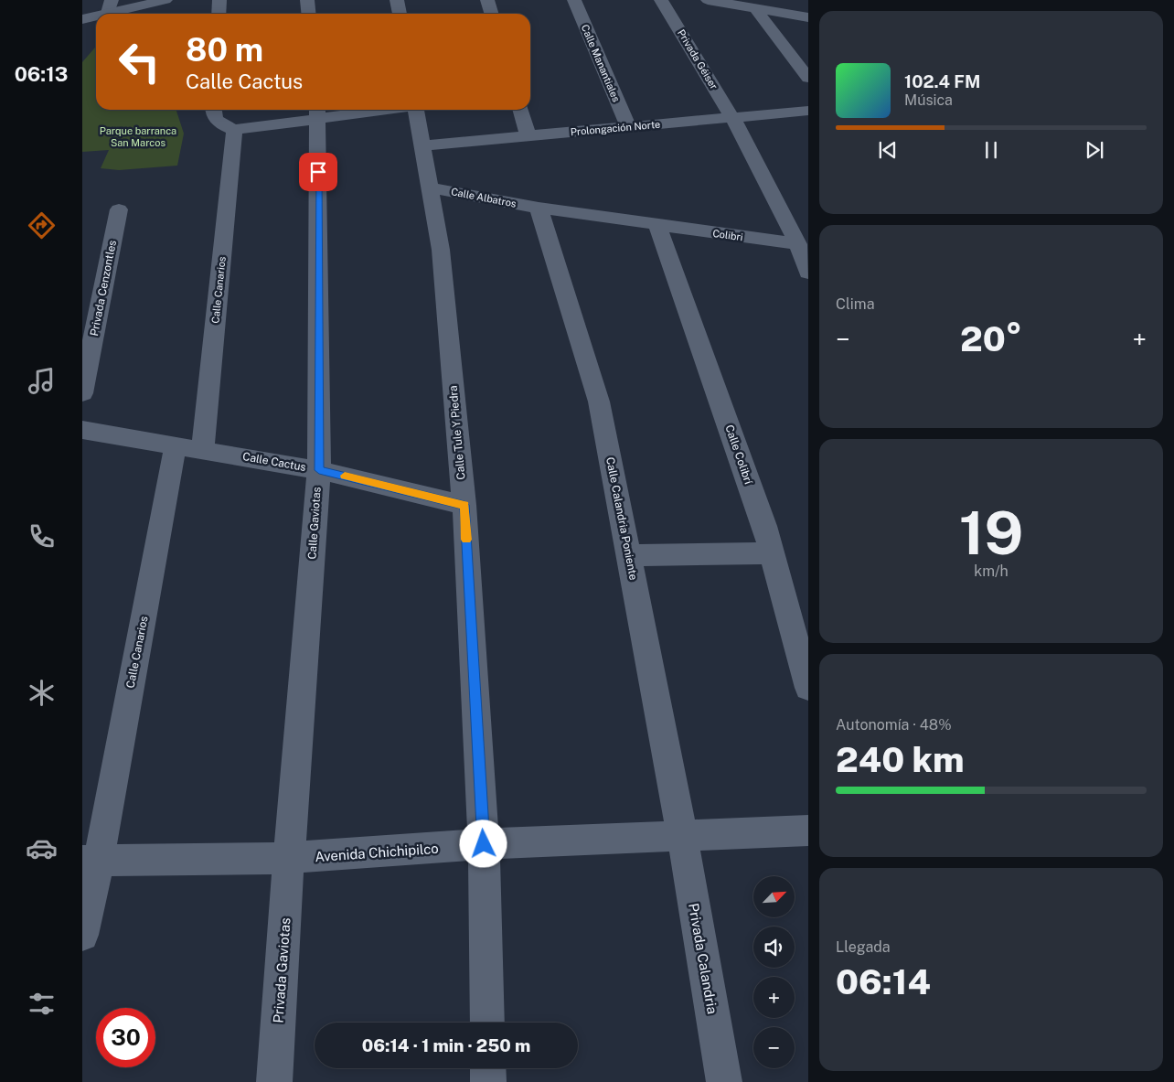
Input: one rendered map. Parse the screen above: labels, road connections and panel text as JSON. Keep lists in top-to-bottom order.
{
  "streets": {
    "street": [
      "Privada Géiser",
      "Calle Manantiales",
      "Prolongación Norte",
      "Calle Albatros",
      "Colibri",
      "Privada Cenzontles",
      "Calle Canarios",
      "Calle Tule Y Piedra",
      "Calle Colibrí",
      "Calle Cactus",
      "Calle Calandria Poniente",
      "Calle Gaviotas",
      "Avenida Chichipilco",
      "Privada Calandria",
      "Privada Gaviotas"
    ]
  },
  "crossings": [
    ["Privada Géiser", "Prolongación Norte"],
    ["Privada Géiser", "Colibri"],
    ["Calle Manantiales", "Prolongación Norte"],
    ["Prolongación Norte", "Calle Tule Y Piedra"],
    ["Calle Albatros", "Colibri"],
    ["Calle Albatros", "Calle Tule Y Piedra"],
    ["Calle Albatros", "Calle Colibrí"],
    ["Calle Albatros", "Calle Calandria Poniente"],
    ["Colibri", "Calle Colibrí"],
    ["Calle Canarios", "Calle Cactus"],
    ["Calle Canarios", "Avenida Chichipilco"],
    ["Calle Tule Y Piedra", "Calle Cactus"],
    ["Calle Tule Y Piedra", "Avenida Chichipilco"],
    ["Calle Cactus", "Calle Gaviotas"],
    ["Calle Calandria Poniente", "Avenida Chichipilco"],
    ["Calle Calandria Poniente", "Privada Calandria"],
    ["Calle Gaviotas", "Avenida Chichipilco"],
    ["Calle Gaviotas", "Privada Gaviotas"],
    ["Avenida Chichipilco", "Privada Calandria"],
    ["Avenida Chichipilco", "Privada Gaviotas"]
  ],
  "parks": ["Parque barranca San Marcos"],
  "north": "top right",
  "page": {
    "tabs": "06:13",
    "turn": ["80 m", "Calle Cactus"],
    "song": ["102.4 FM", "Música"],
    "tile": [
      "Clima",
      ["19", "km/h"],
      ["Autonomía · 48%", "240 km"],
      ["Llegada", "06:14"]
    ],
    "heat": ["−", "20°", "+"],
    "map_buttons": ["+", "−"],
    "limit": "30",
    "trip": "06:14 · 1 min · 250 m"
  }
}
